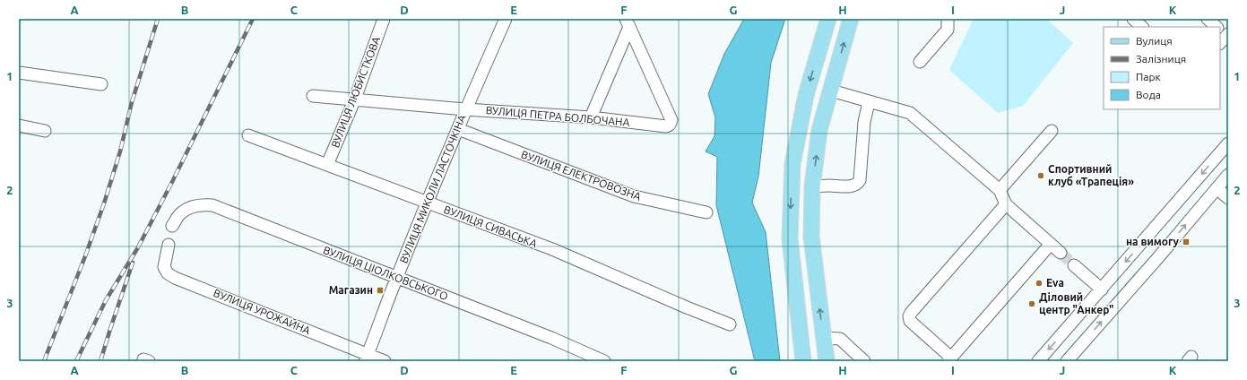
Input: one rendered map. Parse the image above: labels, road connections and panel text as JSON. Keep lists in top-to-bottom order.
{
  "streets": {
    "street": [
      "ВУЛИЦЯ ЛЮБИСТКОВА",
      "ВУЛИЦЯ ПЕТРА БОЛБОЧАНА",
      "ВУЛИЦЯ ЕЛЕКТРОВОЗНА",
      "ВУЛИЦЯ МИКОЛИ ЛАСТОЧКІНА",
      "ВУЛИЦЯ СИВАСЬКА",
      "ВУЛИЦЯ ЦІОЛКОВСЬКОГО",
      "ВУЛИЦЯ УРОЖАЙНА"
    ]
  },
  "crossings": [
    ["ВУЛИЦЯ ЛЮБИСТКОВА", "ВУЛИЦЯ ПЕТРА БОЛБОЧАНА"],
    ["ВУЛИЦЯ ЛЮБИСТКОВА", "ВУЛИЦЯ СИВАСЬКА"],
    ["ВУЛИЦЯ ПЕТРА БОЛБОЧАНА", "ВУЛИЦЯ МИКОЛИ ЛАСТОЧКІНА"],
    ["ВУЛИЦЯ ЕЛЕКТРОВОЗНА", "ВУЛИЦЯ МИКОЛИ ЛАСТОЧКІНА"],
    ["ВУЛИЦЯ МИКОЛИ ЛАСТОЧКІНА", "ВУЛИЦЯ СИВАСЬКА"],
    ["ВУЛИЦЯ МИКОЛИ ЛАСТОЧКІНА", "ВУЛИЦЯ ЦІОЛКОВСЬКОГО"],
    ["ВУЛИЦЯ МИКОЛИ ЛАСТОЧКІНА", "ВУЛИЦЯ УРОЖАЙНА"]
  ],
  "places": {
    "other": ["Спортивний клуб «Трапеція»", "Eva", "Діловий центр \"Анкер\""],
    "transit": ["на вимогу", "Магазин"]
  },
  "legend": [
    "Вулиця",
    "Залізниця",
    "Парк",
    "Вода"
  ],
  "grid": {
    "columns": [
      "A",
      "B",
      "C",
      "D",
      "E",
      "F",
      "G",
      "H",
      "I",
      "J",
      "K"
    ],
    "rows": ["1", "2", "3"]
  }
}
